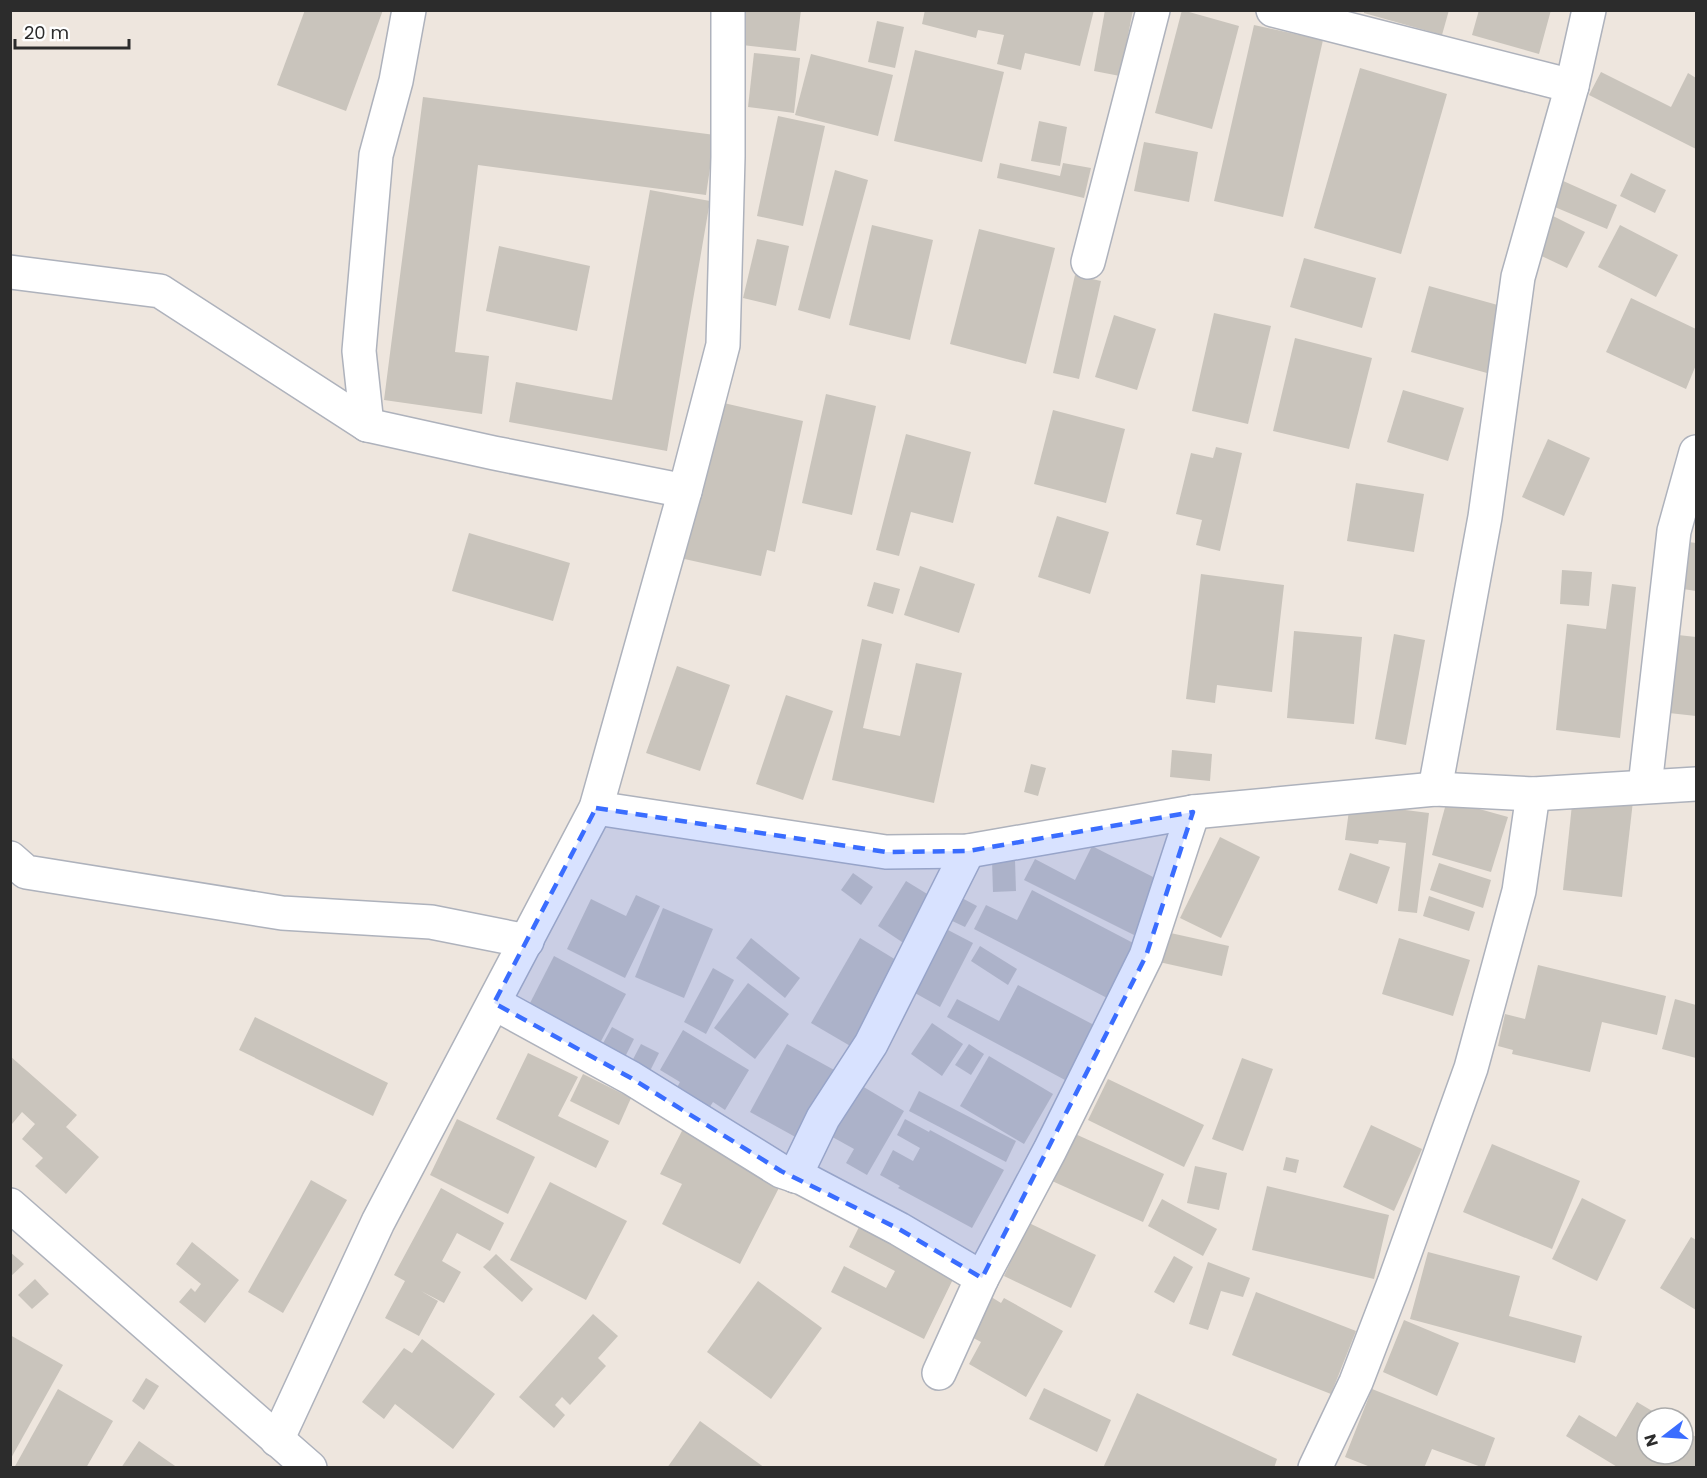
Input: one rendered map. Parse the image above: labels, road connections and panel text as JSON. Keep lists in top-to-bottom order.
{
  "scale_bar": "20 m",
  "north": "left"
}
